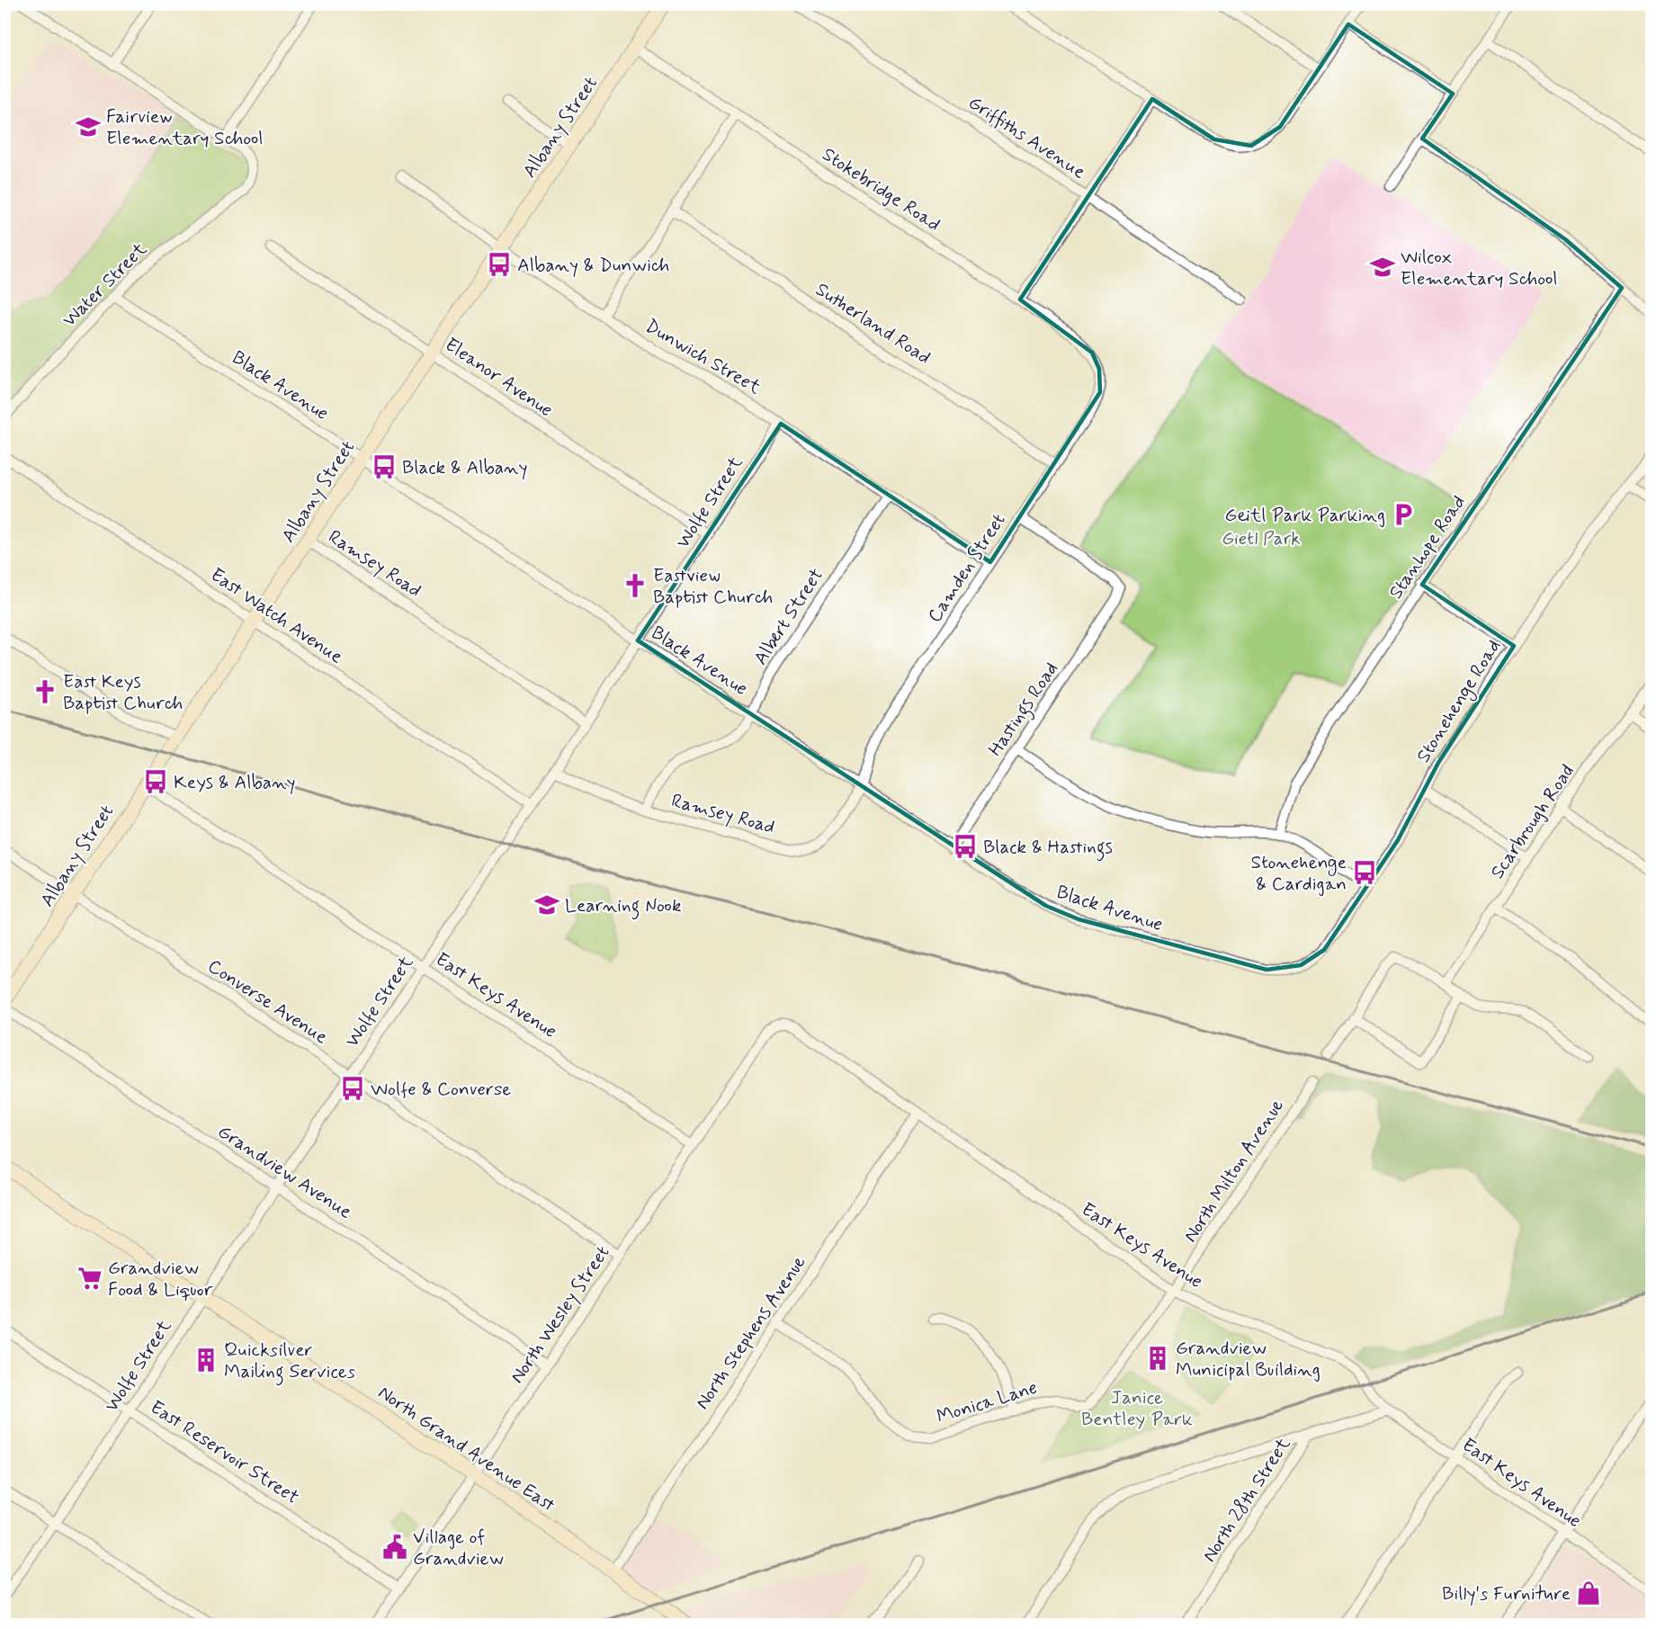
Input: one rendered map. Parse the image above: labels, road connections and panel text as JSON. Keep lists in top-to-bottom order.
{
  "streets": {
    "street": [
      "Albany Street",
      "Griffiths Avenue",
      "Stokebridge Road",
      "Water Street",
      "Sutherland Road",
      "Dunwich Street",
      "Eleanor Avenue",
      "Black Avenue",
      "Wolfe Street",
      "Stanhope Road",
      "Ramsey Road",
      "Camden Street",
      "East Watch Avenue",
      "Albert Street",
      "Stonehenge Road",
      "Hastings Road",
      "Scarbrough Road",
      "East Keys Avenue",
      "Converse Avenue",
      "North Milton Avenue",
      "Grandview Avenue",
      "North Wesley Street",
      "North Stephens Avenue",
      "Monica Lane",
      "North Grand Avenue East",
      "East Reservoir Street",
      "North 28th Street"
    ]
  },
  "crossings": [
    ["Albany Street", "Stokebridge Road"],
    ["Albany Street", "Dunwich Street"],
    ["Albany Street", "Eleanor Avenue"],
    ["Albany Street", "Black Avenue"],
    ["Albany Street", "Ramsey Road"],
    ["Albany Street", "East Watch Avenue"],
    ["Albany Street", "East Keys Avenue"],
    ["Albany Street", "Converse Avenue"],
    ["Stokebridge Road", "Camden Street"],
    ["Water Street", "Black Avenue"],
    ["Sutherland Road", "Camden Street"],
    ["Dunwich Street", "Wolfe Street"],
    ["Dunwich Street", "Camden Street"],
    ["Dunwich Street", "Albert Street"],
    ["Eleanor Avenue", "Wolfe Street"],
    ["Black Avenue", "Wolfe Street"],
    ["Black Avenue", "Ramsey Road"],
    ["Black Avenue", "Camden Street"],
    ["Black Avenue", "Albert Street"],
    ["Black Avenue", "Stonehenge Road"],
    ["Black Avenue", "Hastings Road"],
    ["Wolfe Street", "Ramsey Road"],
    ["Wolfe Street", "East Watch Avenue"],
    ["Wolfe Street", "East Keys Avenue"],
    ["Wolfe Street", "Converse Avenue"],
    ["Wolfe Street", "Grandview Avenue"],
    ["Wolfe Street", "North Grand Avenue East"],
    ["Wolfe Street", "East Reservoir Street"],
    ["Ramsey Road", "Camden Street"],
    ["Ramsey Road", "Albert Street"],
    ["Camden Street", "Hastings Road"],
    ["East Keys Avenue", "North Milton Avenue"],
    ["East Keys Avenue", "North Wesley Street"],
    ["East Keys Avenue", "North Stephens Avenue"],
    ["East Keys Avenue", "North 28th Street"],
    ["Converse Avenue", "North Wesley Street"],
    ["North Milton Avenue", "Monica Lane"],
    ["Grandview Avenue", "North Wesley Street"],
    ["North Wesley Street", "North Grand Avenue East"],
    ["North Wesley Street", "East Reservoir Street"],
    ["North Stephens Avenue", "Monica Lane"],
    ["North Stephens Avenue", "North Grand Avenue East"]
  ],
  "parks": ["Gietl Park", "Janice Bentley Park"],
  "places": {
    "school or university": ["Fairview Elementary School", "Wilcox Elementary School", "Learning Nook"],
    "bus stop": [
      "Albany & Dunwich",
      "Black & Albany",
      "Keys & Albany",
      "Black & Hastings",
      "Stonehenge & Cardigan",
      "Wolfe & Converse"
    ],
    "parking": ["Geitl Park Parking"],
    "church": ["Eastview Baptist Church", "East Keys Baptist Church"],
    "supermarket": ["Grandview Food & Liquor"],
    "building": ["Grandview Municipal Building", "Quicksilver Mailing Services"],
    "public building": ["Village of Grandview"],
    "shop": ["Billy's Furniture"]
  }
}
